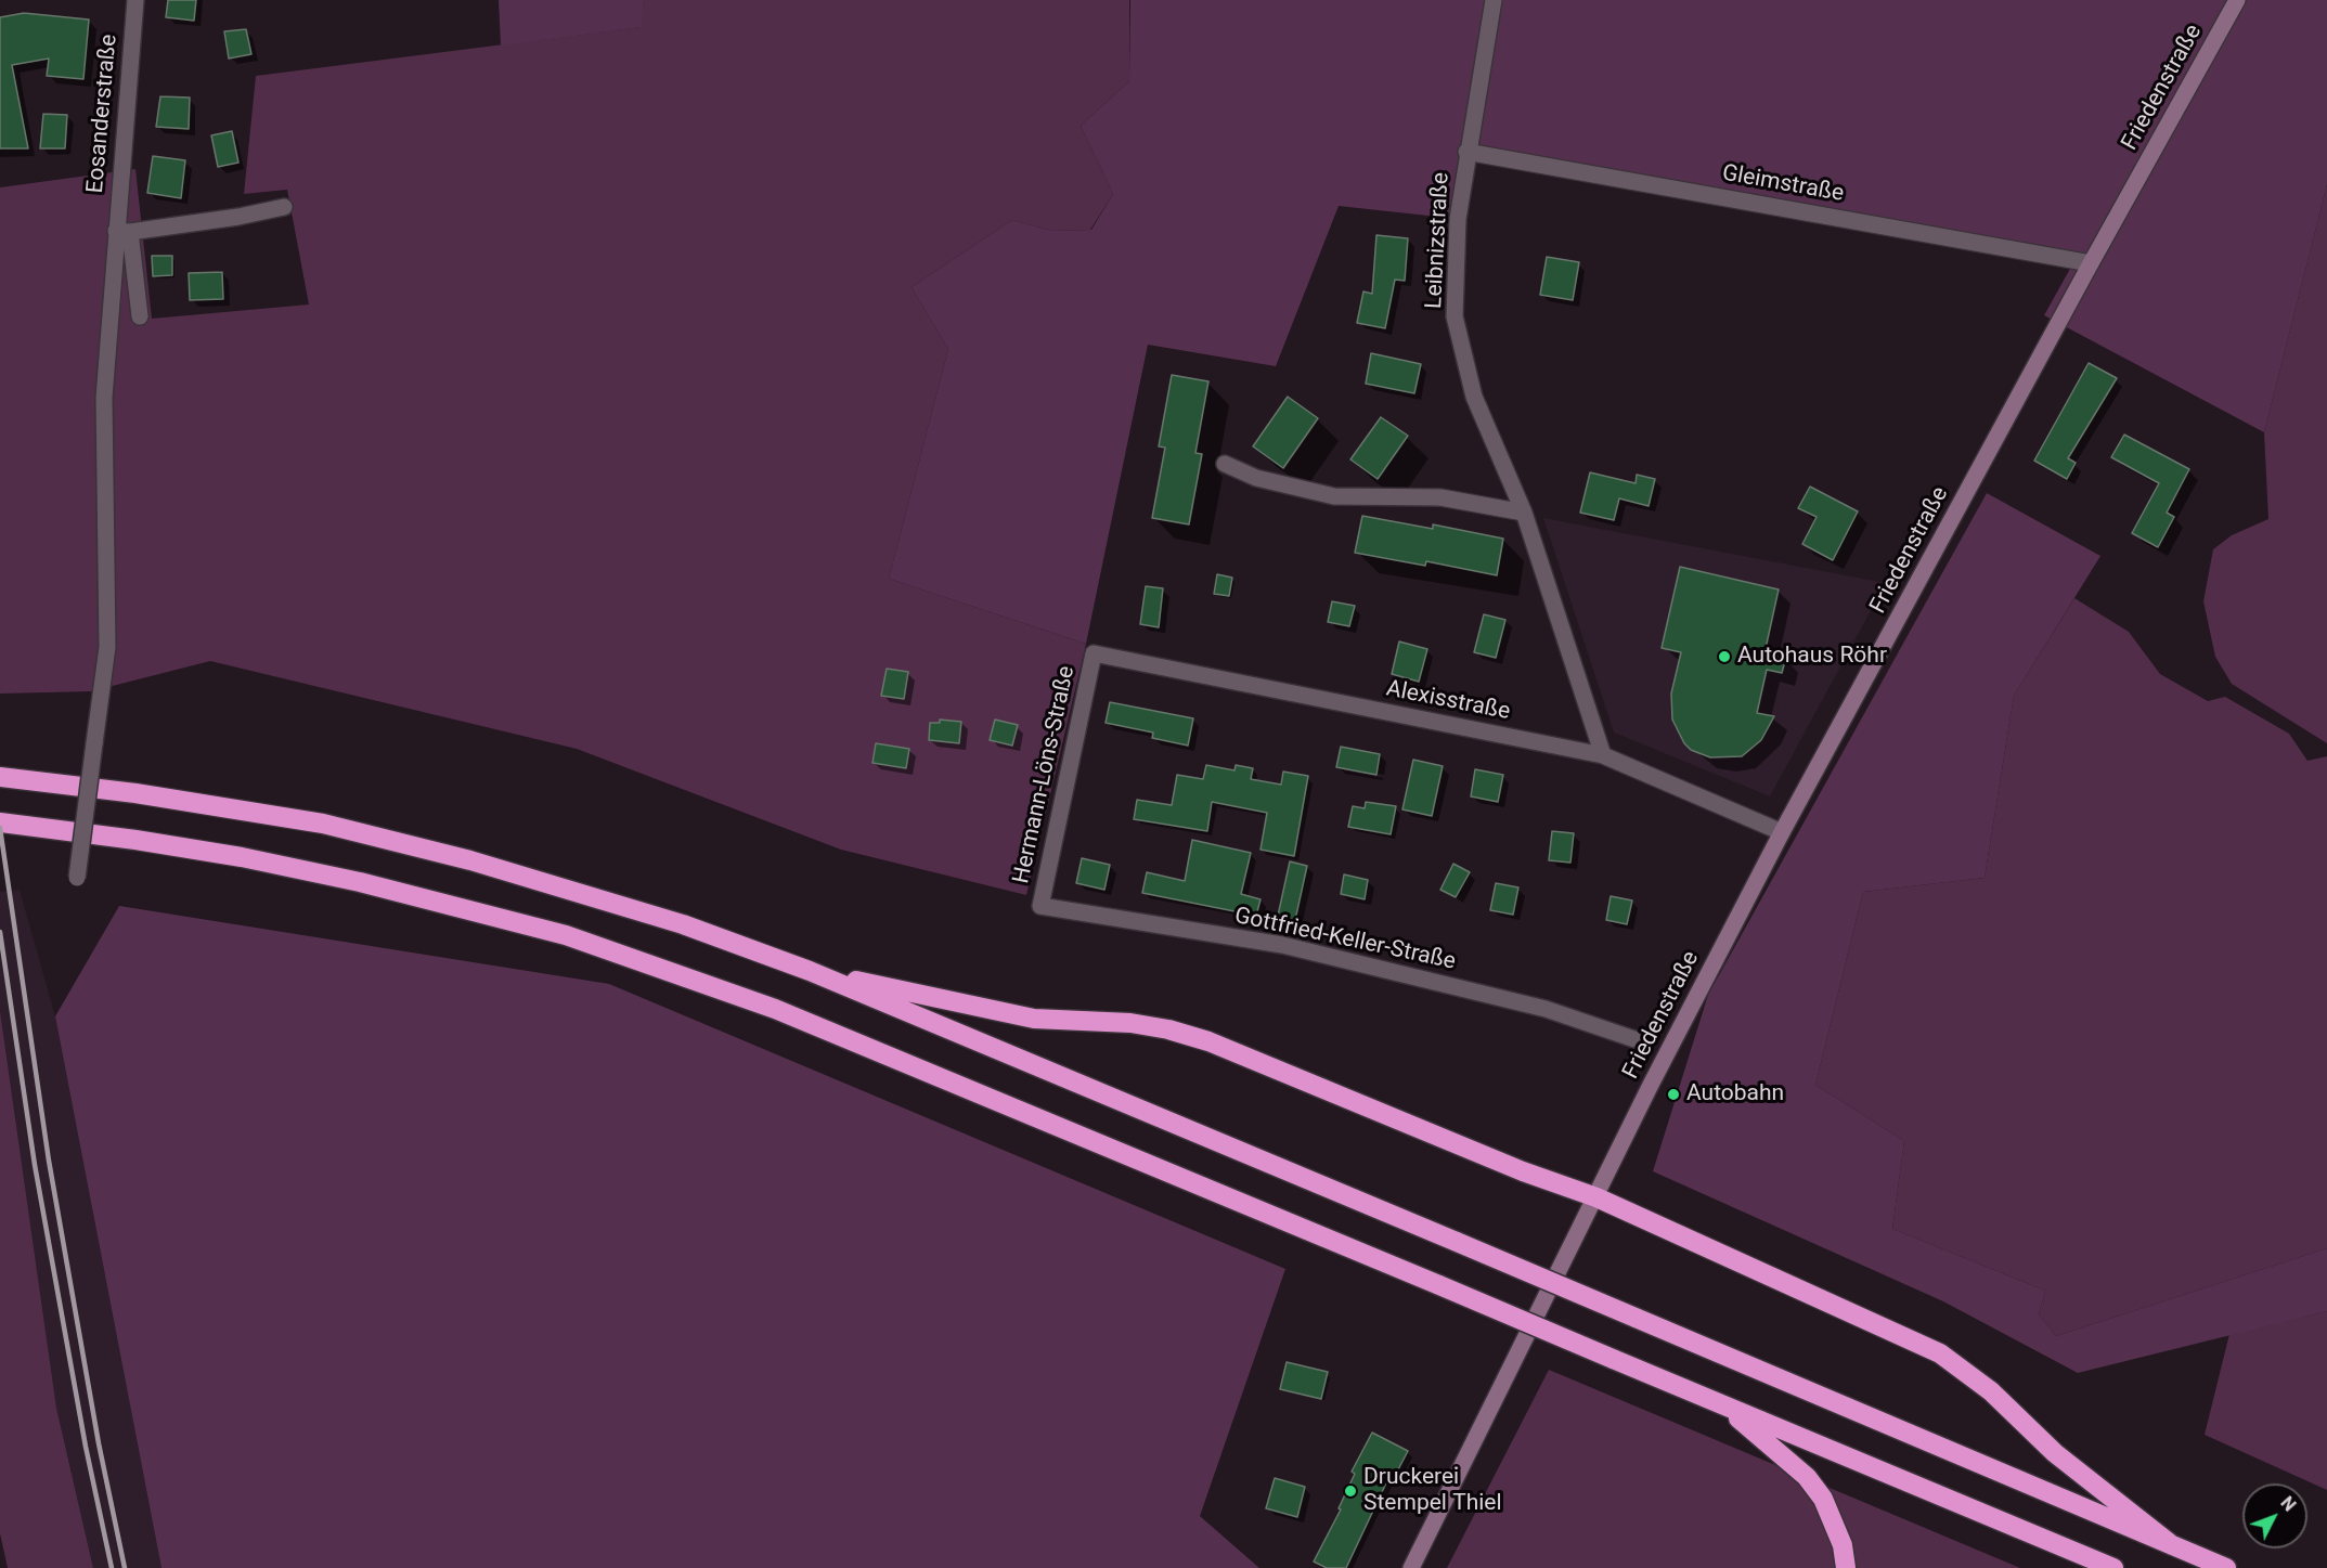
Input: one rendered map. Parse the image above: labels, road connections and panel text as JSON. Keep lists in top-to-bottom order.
{
  "streets": {
    "main road": ["Friedenstraße"],
    "street": [
      "Eosanderstraße",
      "Gleimstraße",
      "Leibnizstraße",
      "Alexisstraße",
      "Hermann-Löns-Straße",
      "Gottfried-Keller-Straße"
    ]
  },
  "crossings": [
    ["Friedenstraße", "Gleimstraße"],
    ["Friedenstraße", "Alexisstraße"],
    ["Gleimstraße", "Leibnizstraße"],
    ["Leibnizstraße", "Alexisstraße"],
    ["Alexisstraße", "Hermann-Löns-Straße"],
    ["Hermann-Löns-Straße", "Gottfried-Keller-Straße"]
  ],
  "places": ["Autohaus Röhr", "Autobahn", "Druckerei Stempel Thiel"],
  "north": "top right"
}
